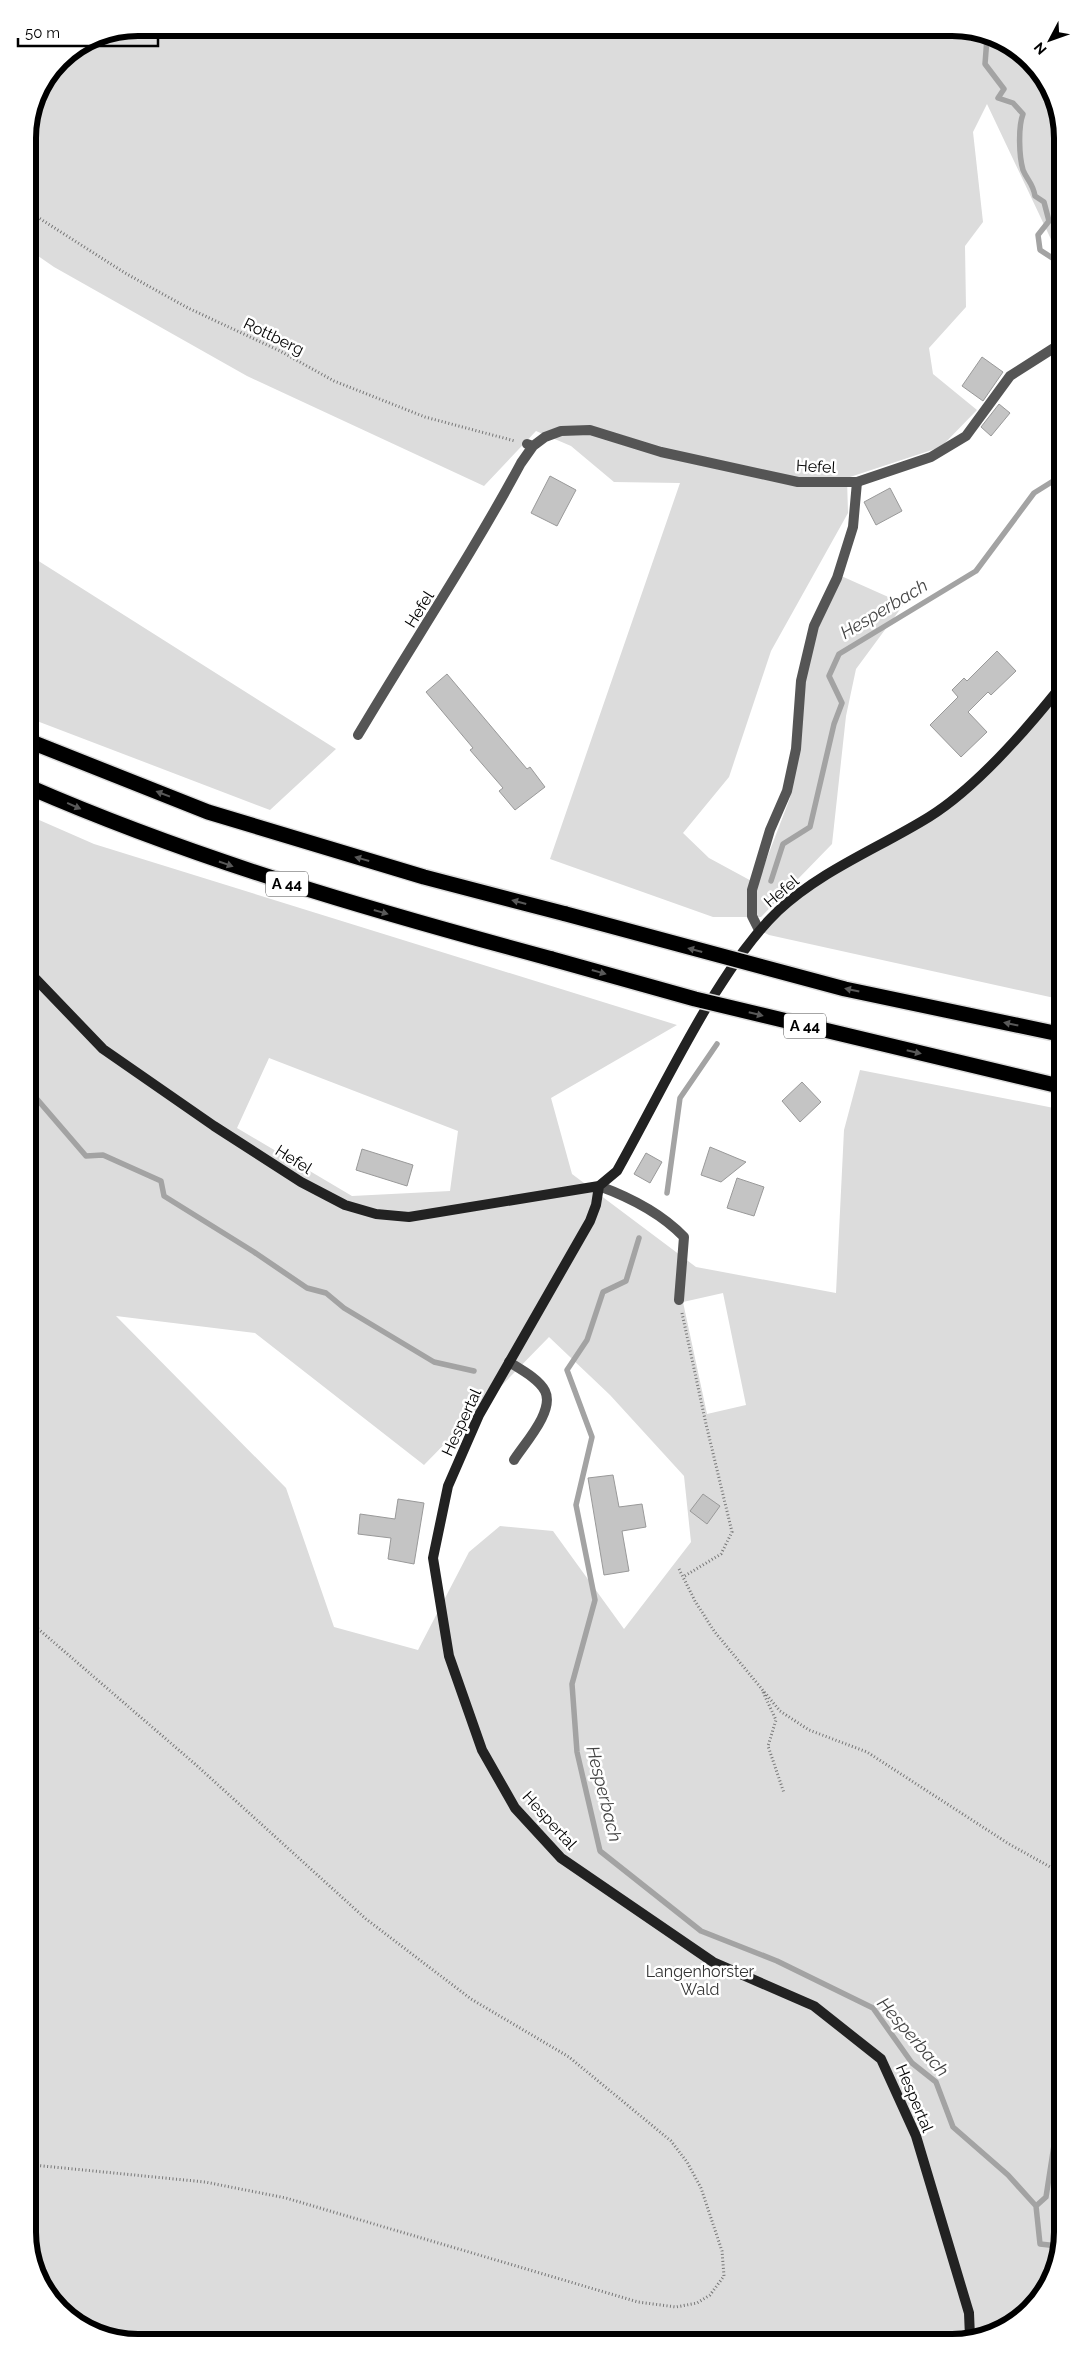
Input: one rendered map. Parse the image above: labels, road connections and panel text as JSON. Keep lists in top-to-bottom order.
{
  "streets": {
    "highway": ["A 44"],
    "main road": ["Hefel", "Hespertal"],
    "path": ["Rottberg"]
  },
  "crossings": [
    ["Rottberg", "Hefel"],
    ["Hefel", "Hespertal"]
  ],
  "water": ["Hesperbach"],
  "parks": ["Langenhorster Wald"],
  "scale_bar": "50 m",
  "north": "bottom left"
}
